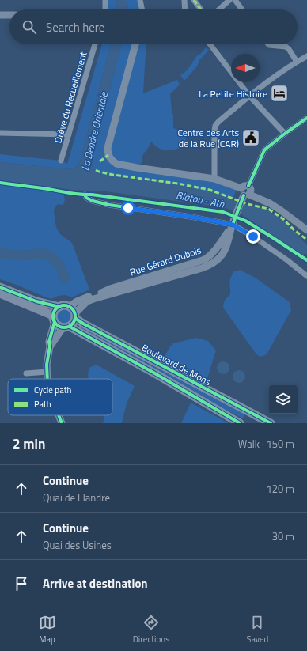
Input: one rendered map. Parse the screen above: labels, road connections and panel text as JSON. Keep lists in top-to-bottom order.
{
  "streets": {
    "main road": ["Boulevard de Mons"],
    "street": ["Drève du Recueillement", "Rue Gérard Dubois"]
  },
  "crossings": [
    ["Rue Gérard Dubois", "Boulevard de Mons"]
  ],
  "water": ["La Dendre Orientale", "Blaton - Ath"],
  "places": {
    "hotel": ["La Petite Histoire"],
    "public building": ["Centre des Arts de la Rue (CAR)"]
  },
  "legend": ["Cycle path", "Path"],
  "north": "left",
  "page": {
    "search": "Search here",
    "heading": ["2 min", "Walk · 150 m"],
    "list": [
      ["Continue", "Quai de Flandre", "120 m"],
      ["Continue", "Quai des Usines", "30 m"],
      "Arrive at destination"
    ],
    "nav": ["Map", "Directions", "Saved"]
  }
}
